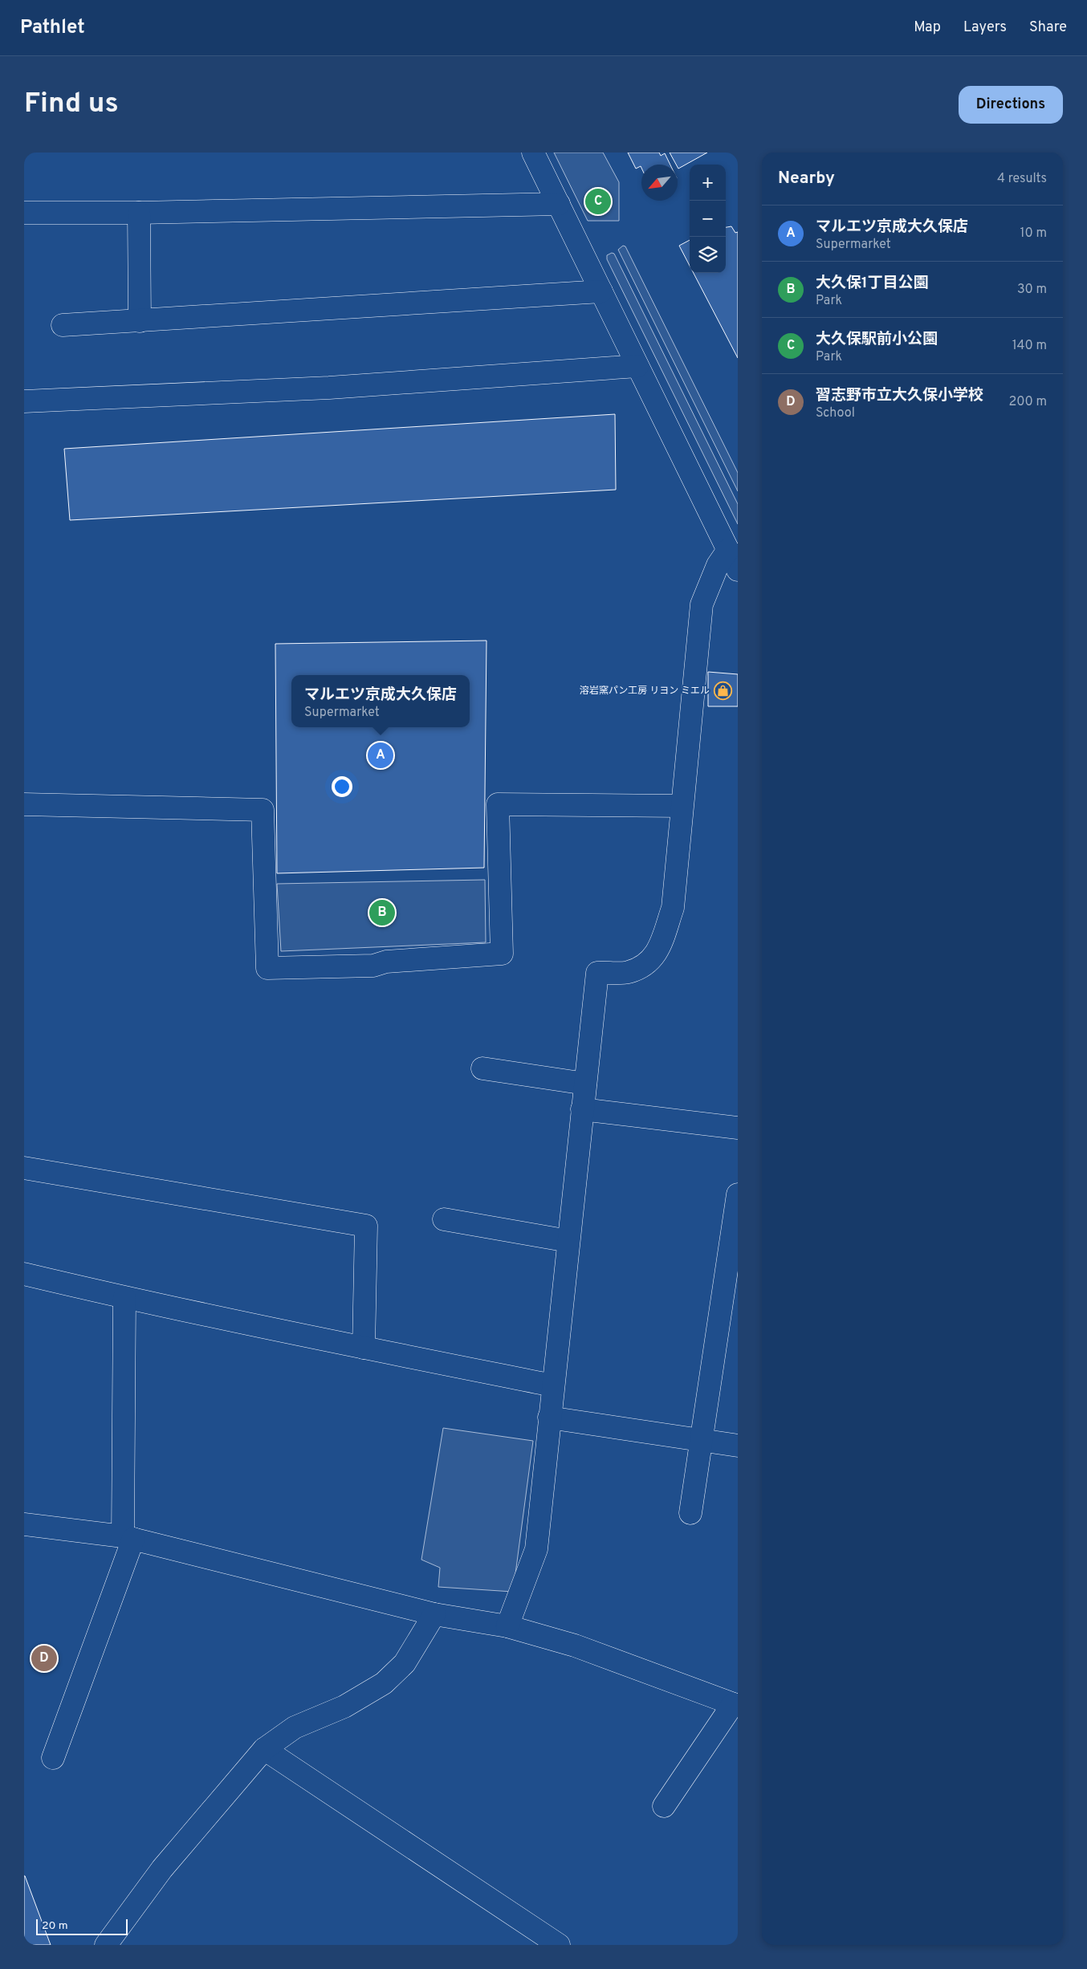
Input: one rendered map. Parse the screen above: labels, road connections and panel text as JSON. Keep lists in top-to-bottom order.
{
  "places": {
    "shop": ["溶岩窯パン工房 リヨン ミエル"]
  },
  "scale_bar": "20 m",
  "north": "bottom left",
  "page": {
    "header": "Pathlet",
    "nav": ["Map", "Layers", "Share"],
    "buttons": "Directions",
    "title": "Find us",
    "heading": ["Nearby", "4 results"],
    "map_buttons": ["+", "−"],
    "pins": [
      "C",
      "A",
      "B",
      "D"
    ],
    "list": [
      {
        "mark": "A",
        "name": "マルエツ京成大久保店",
        "note": "Supermarket",
        "value": "10 m"
      },
      {
        "mark": "B",
        "name": "大久保1丁目公園",
        "note": "Park",
        "value": "30 m"
      },
      {
        "mark": "C",
        "name": "大久保駅前小公園",
        "note": "Park",
        "value": "140 m"
      },
      {
        "mark": "D",
        "name": "習志野市立大久保小学校",
        "note": "School",
        "value": "200 m"
      }
    ],
    "popup": ["マルエツ京成大久保店", "Supermarket"],
    "scale": "20 m"
  }
}
